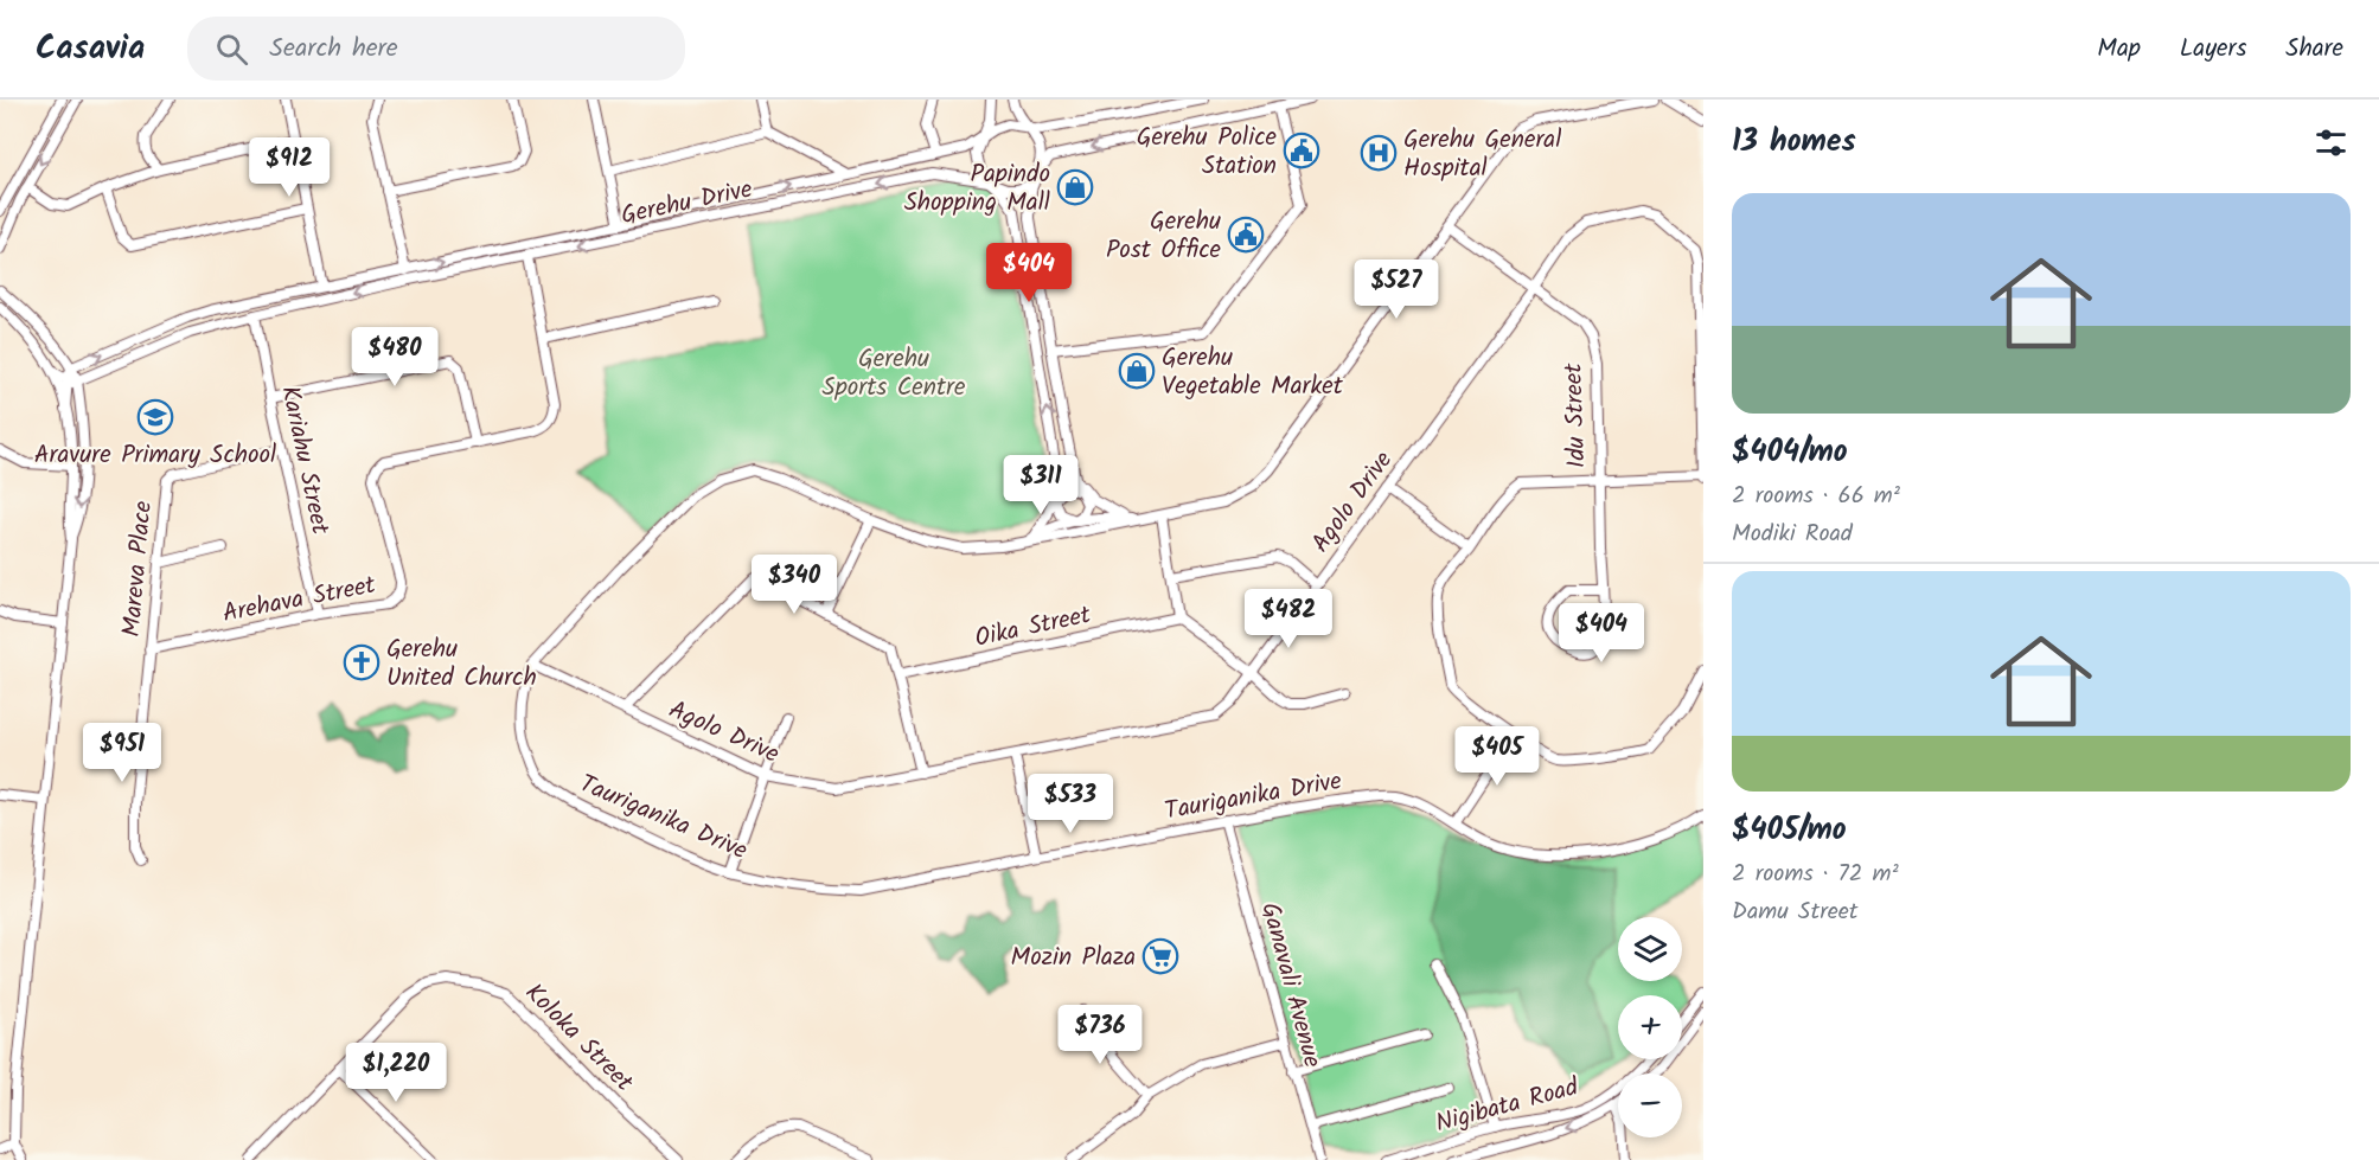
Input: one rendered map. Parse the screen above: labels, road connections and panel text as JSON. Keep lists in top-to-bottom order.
{
  "streets": {
    "street": [
      "Gerehu Drive",
      "Idu Street",
      "Kariahu Street",
      "Agolo Drive",
      "Mareva Place",
      "Arehava Street",
      "Oika Street",
      "Tauriganika Drive",
      "Ganavali Avenue",
      "Koloka Street",
      "Nigibata Road"
    ]
  },
  "crossings": [
    ["Gerehu Drive", "Kariahu Street"],
    ["Gerehu Drive", "Arehava Street"],
    ["Idu Street", "Agolo Drive"],
    ["Idu Street", "Tauriganika Drive"],
    ["Kariahu Street", "Mareva Place"],
    ["Kariahu Street", "Arehava Street"],
    ["Agolo Drive", "Tauriganika Drive"],
    ["Mareva Place", "Arehava Street"],
    ["Tauriganika Drive", "Ganavali Avenue"]
  ],
  "parks": ["Gerehu Sports Centre"],
  "places": {
    "public building": ["Gerehu Police Station", "Gerehu Post Office"],
    "hospital": ["Gerehu General Hospital"],
    "shop": ["Papindo Shopping Mall", "Gerehu Vegetable Market"],
    "school or university": ["Aravure Primary School"],
    "church": ["Gerehu United Church"],
    "supermarket": ["Mozin Plaza"]
  },
  "page": {
    "header": "Casavia",
    "search": "Search here",
    "nav": ["Map", "Layers", "Share"],
    "heading": "13 homes",
    "price": [
      "$912",
      "$404",
      "$527",
      "$480",
      "$311",
      "$340",
      "$482",
      "$404",
      "$951",
      "$405",
      "$533",
      "$736",
      "$1,220"
    ],
    "list": [
      {
        "name": "$404/mo",
        "note": "2 rooms · 66 m² · Modiki Road"
      },
      {
        "name": "$405/mo",
        "note": "2 rooms · 72 m² · Damu Street"
      }
    ],
    "map_buttons": ["+", "−"]
  }
}
